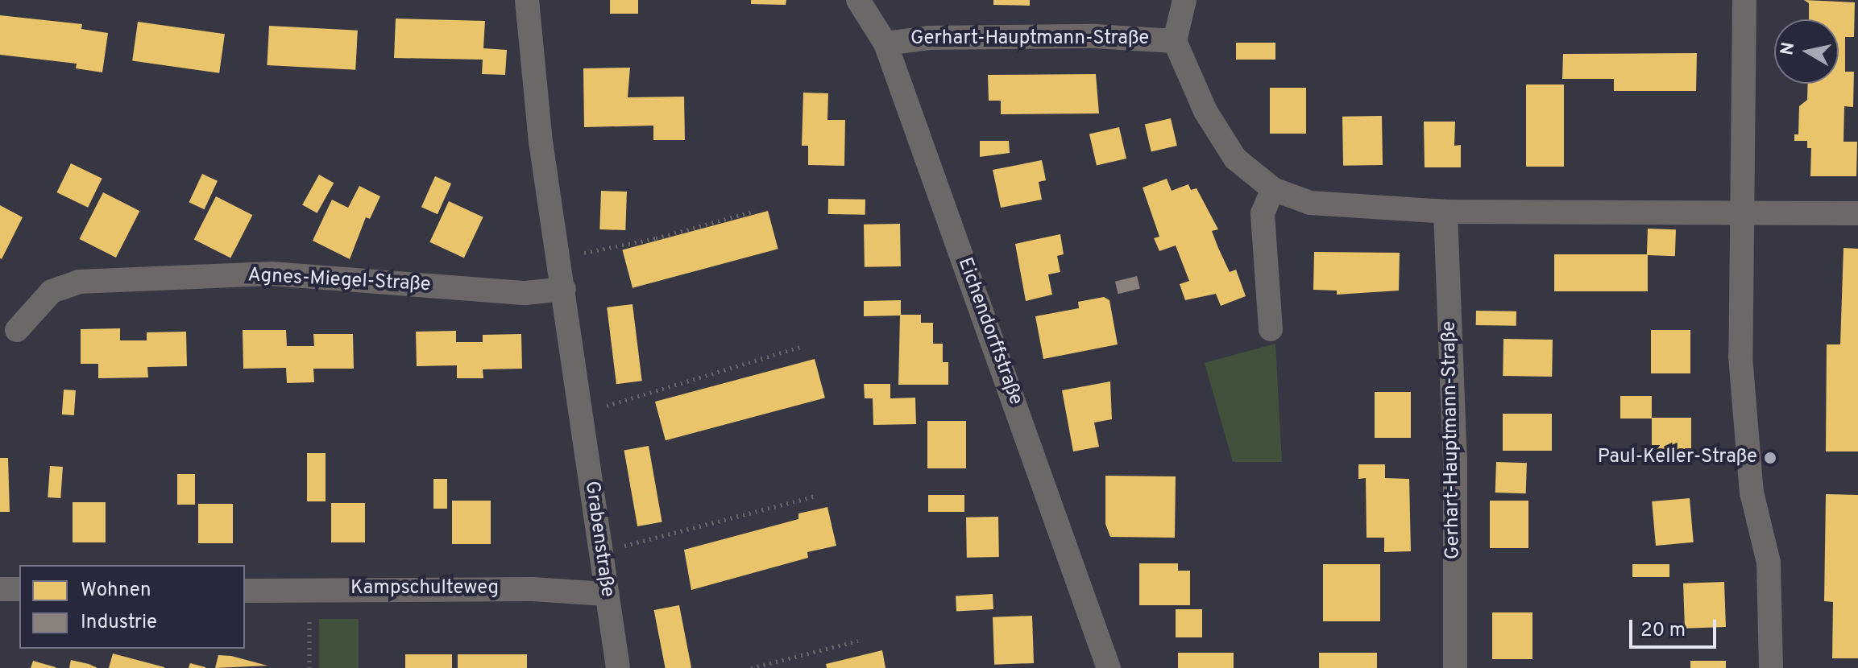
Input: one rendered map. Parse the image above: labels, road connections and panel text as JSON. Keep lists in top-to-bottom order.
{
  "streets": {
    "street": [
      "Gerhart-Hauptmann-Straße",
      "Agnes-Miegel-Straße",
      "Eichendorffstraße",
      "Grabenstraße",
      "Kampschulteweg"
    ]
  },
  "crossings": [
    ["Gerhart-Hauptmann-Straße", "Eichendorffstraße"],
    ["Agnes-Miegel-Straße", "Grabenstraße"],
    ["Grabenstraße", "Kampschulteweg"]
  ],
  "places": ["Paul-Keller-Straße"],
  "legend": ["Wohnen", "Industrie"],
  "scale_bar": "20 m",
  "north": "left"
}
